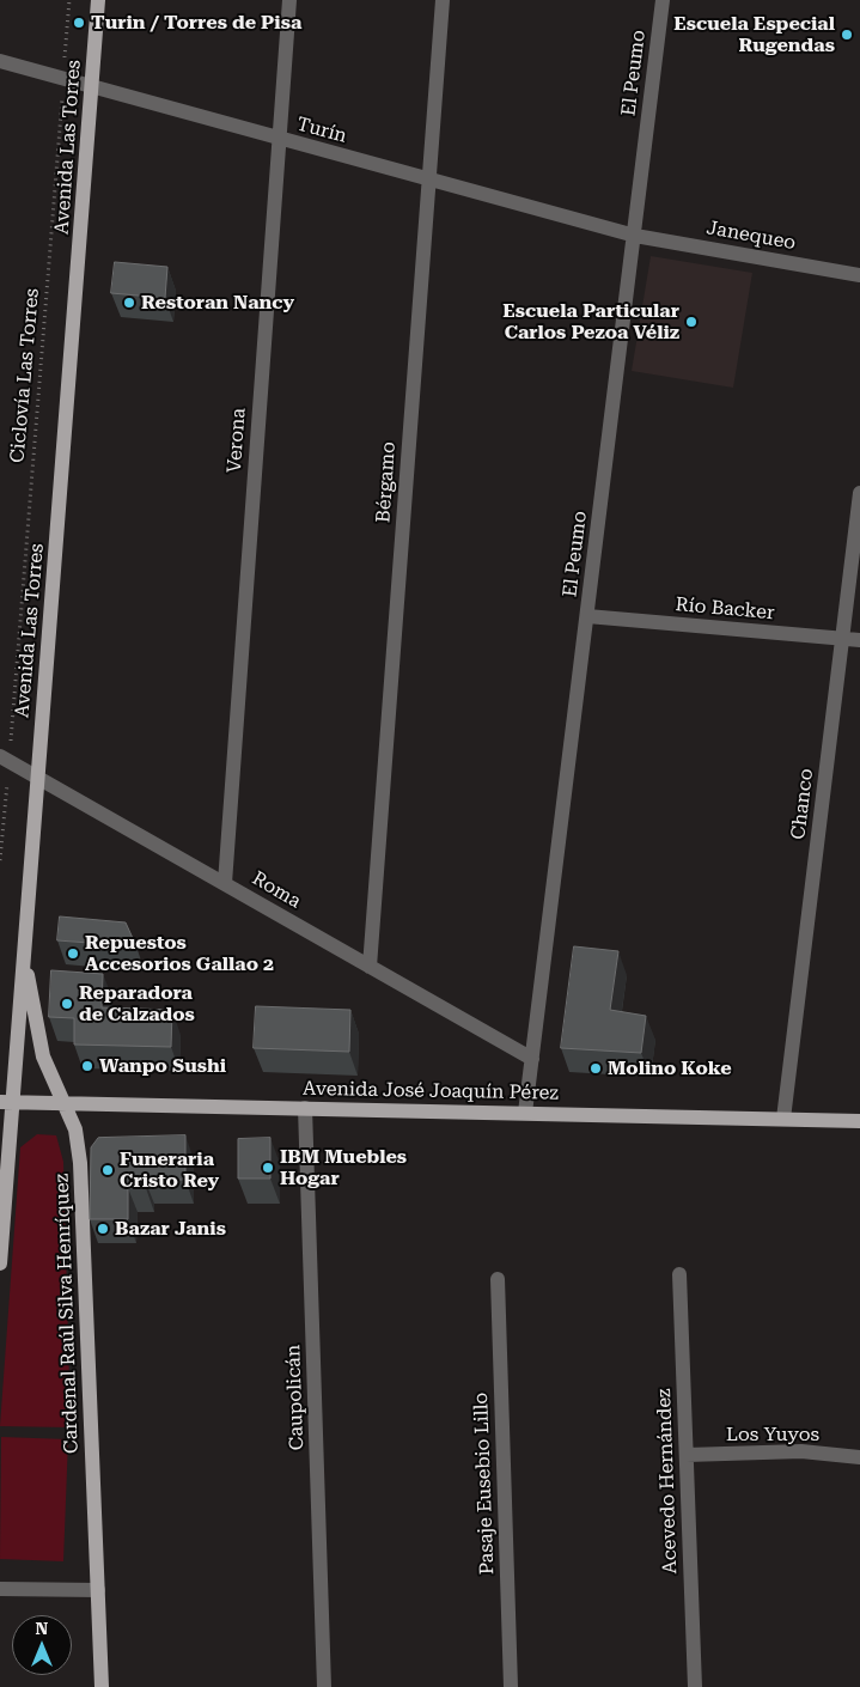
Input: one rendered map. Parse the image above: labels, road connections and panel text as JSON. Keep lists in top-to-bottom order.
{
  "streets": {
    "main road": ["Avenida Las Torres", "Avenida José Joaquín Pérez", "Cardenal Raúl Silva Henríquez"],
    "street": [
      "El Peumo",
      "Turín",
      "Janequeo",
      "Verona",
      "Bérgamo",
      "Río Backer",
      "Chanco",
      "Roma",
      "Caupolicán",
      "Los Yuyos",
      "Acevedo Hernández",
      "Pasaje Eusebio Lillo"
    ],
    "path": ["Ciclovía Las Torres"]
  },
  "crossings": [
    ["El Peumo", "Turín"],
    ["El Peumo", "Janequeo"],
    ["El Peumo", "Río Backer"],
    ["El Peumo", "Roma"],
    ["El Peumo", "Avenida José Joaquín Pérez"],
    ["Turín", "Avenida Las Torres"],
    ["Turín", "Janequeo"],
    ["Turín", "Ciclovía Las Torres"],
    ["Turín", "Verona"],
    ["Turín", "Bérgamo"],
    ["Avenida Las Torres", "Roma"],
    ["Avenida Las Torres", "Avenida José Joaquín Pérez"],
    ["Avenida Las Torres", "Cardenal Raúl Silva Henríquez"],
    ["Ciclovía Las Torres", "Roma"],
    ["Verona", "Roma"],
    ["Bérgamo", "Roma"],
    ["Río Backer", "Chanco"],
    ["Chanco", "Avenida José Joaquín Pérez"],
    ["Avenida José Joaquín Pérez", "Cardenal Raúl Silva Henríquez"],
    ["Avenida José Joaquín Pérez", "Caupolicán"],
    ["Los Yuyos", "Acevedo Hernández"]
  ],
  "places": [
    "Turin / Torres de Pisa",
    "Escuela Especial Rugendas",
    "Restoran Nancy",
    "Escuela Particular Carlos Pezoa Véliz",
    "Repuestos Accesorios Gallao 2",
    "Reparadora de Calzados",
    "Wanpo Sushi",
    "Molino Koke",
    "IBM Muebles Hogar",
    "Funeraria Cristo Rey",
    "Bazar Janis"
  ],
  "north": "top"
}
